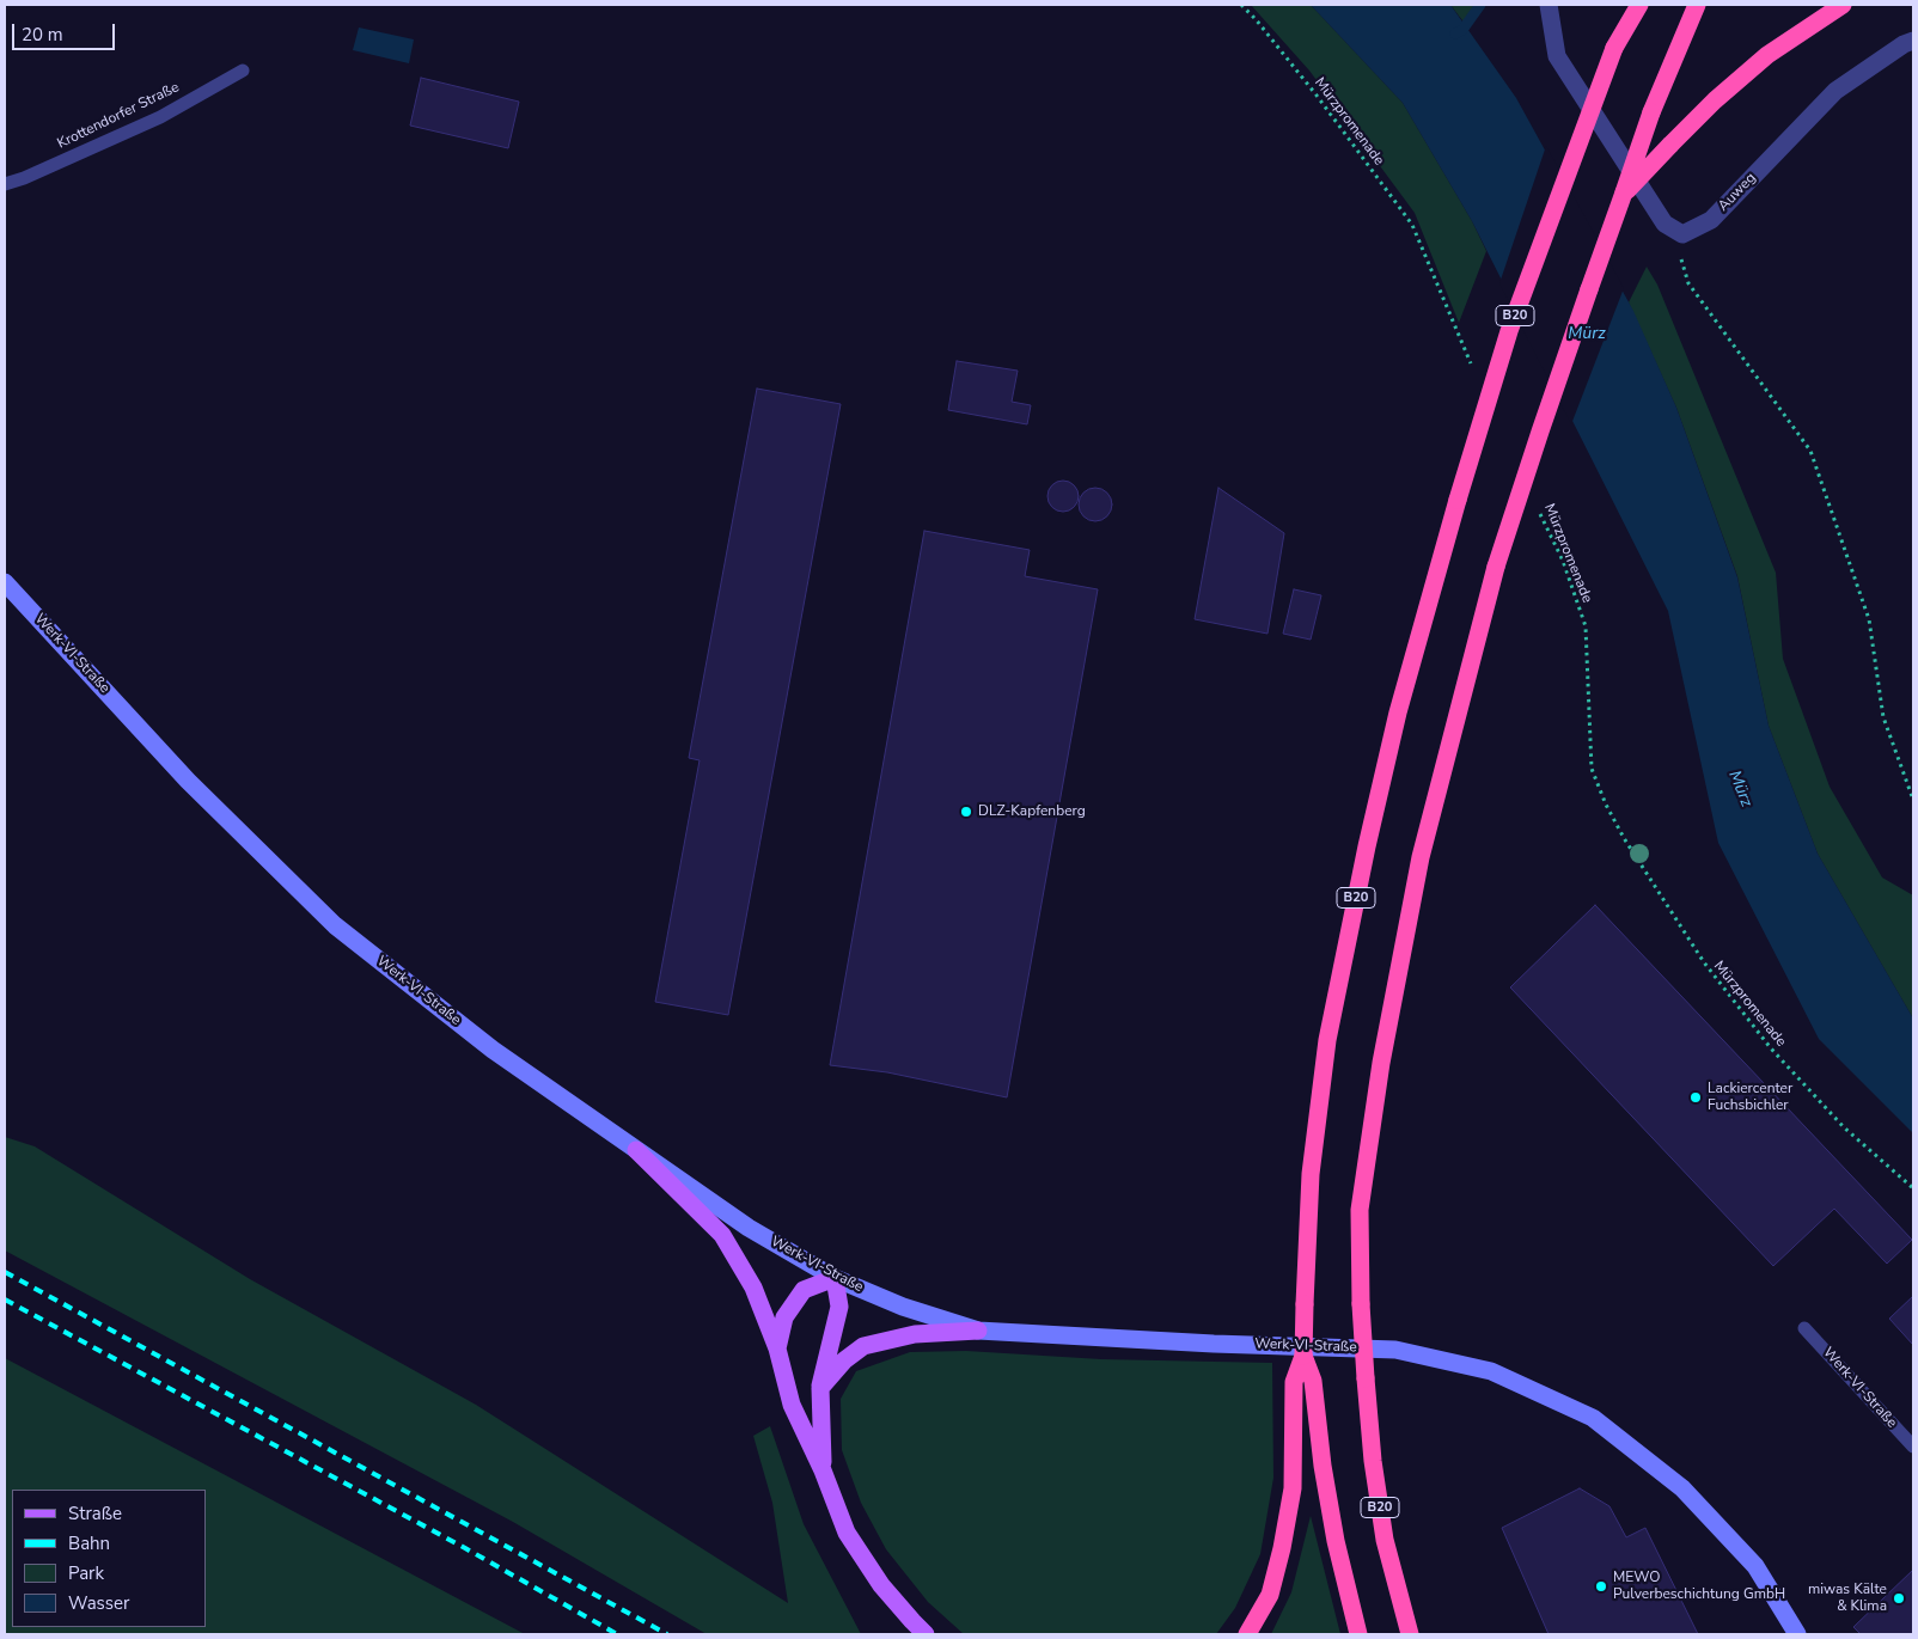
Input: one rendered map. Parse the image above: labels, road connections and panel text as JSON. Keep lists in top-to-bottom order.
{
  "streets": {
    "highway": ["B20"],
    "main road": ["Werk-VI-Straße"],
    "street": ["Auweg"],
    "lane": ["Krottendorfer Straße"],
    "path": ["Mürzpromenade"]
  },
  "water": ["Mürz"],
  "places": [
    "DLZ-Kapfenberg",
    "Lackiercenter Fuchsbichler",
    "MEWO Pulverbeschichtung GmbH",
    "miwas Kälte & Klima"
  ],
  "legend": [
    "Straße",
    "Bahn",
    "Park",
    "Wasser"
  ],
  "scale_bar": "20 m"
}
